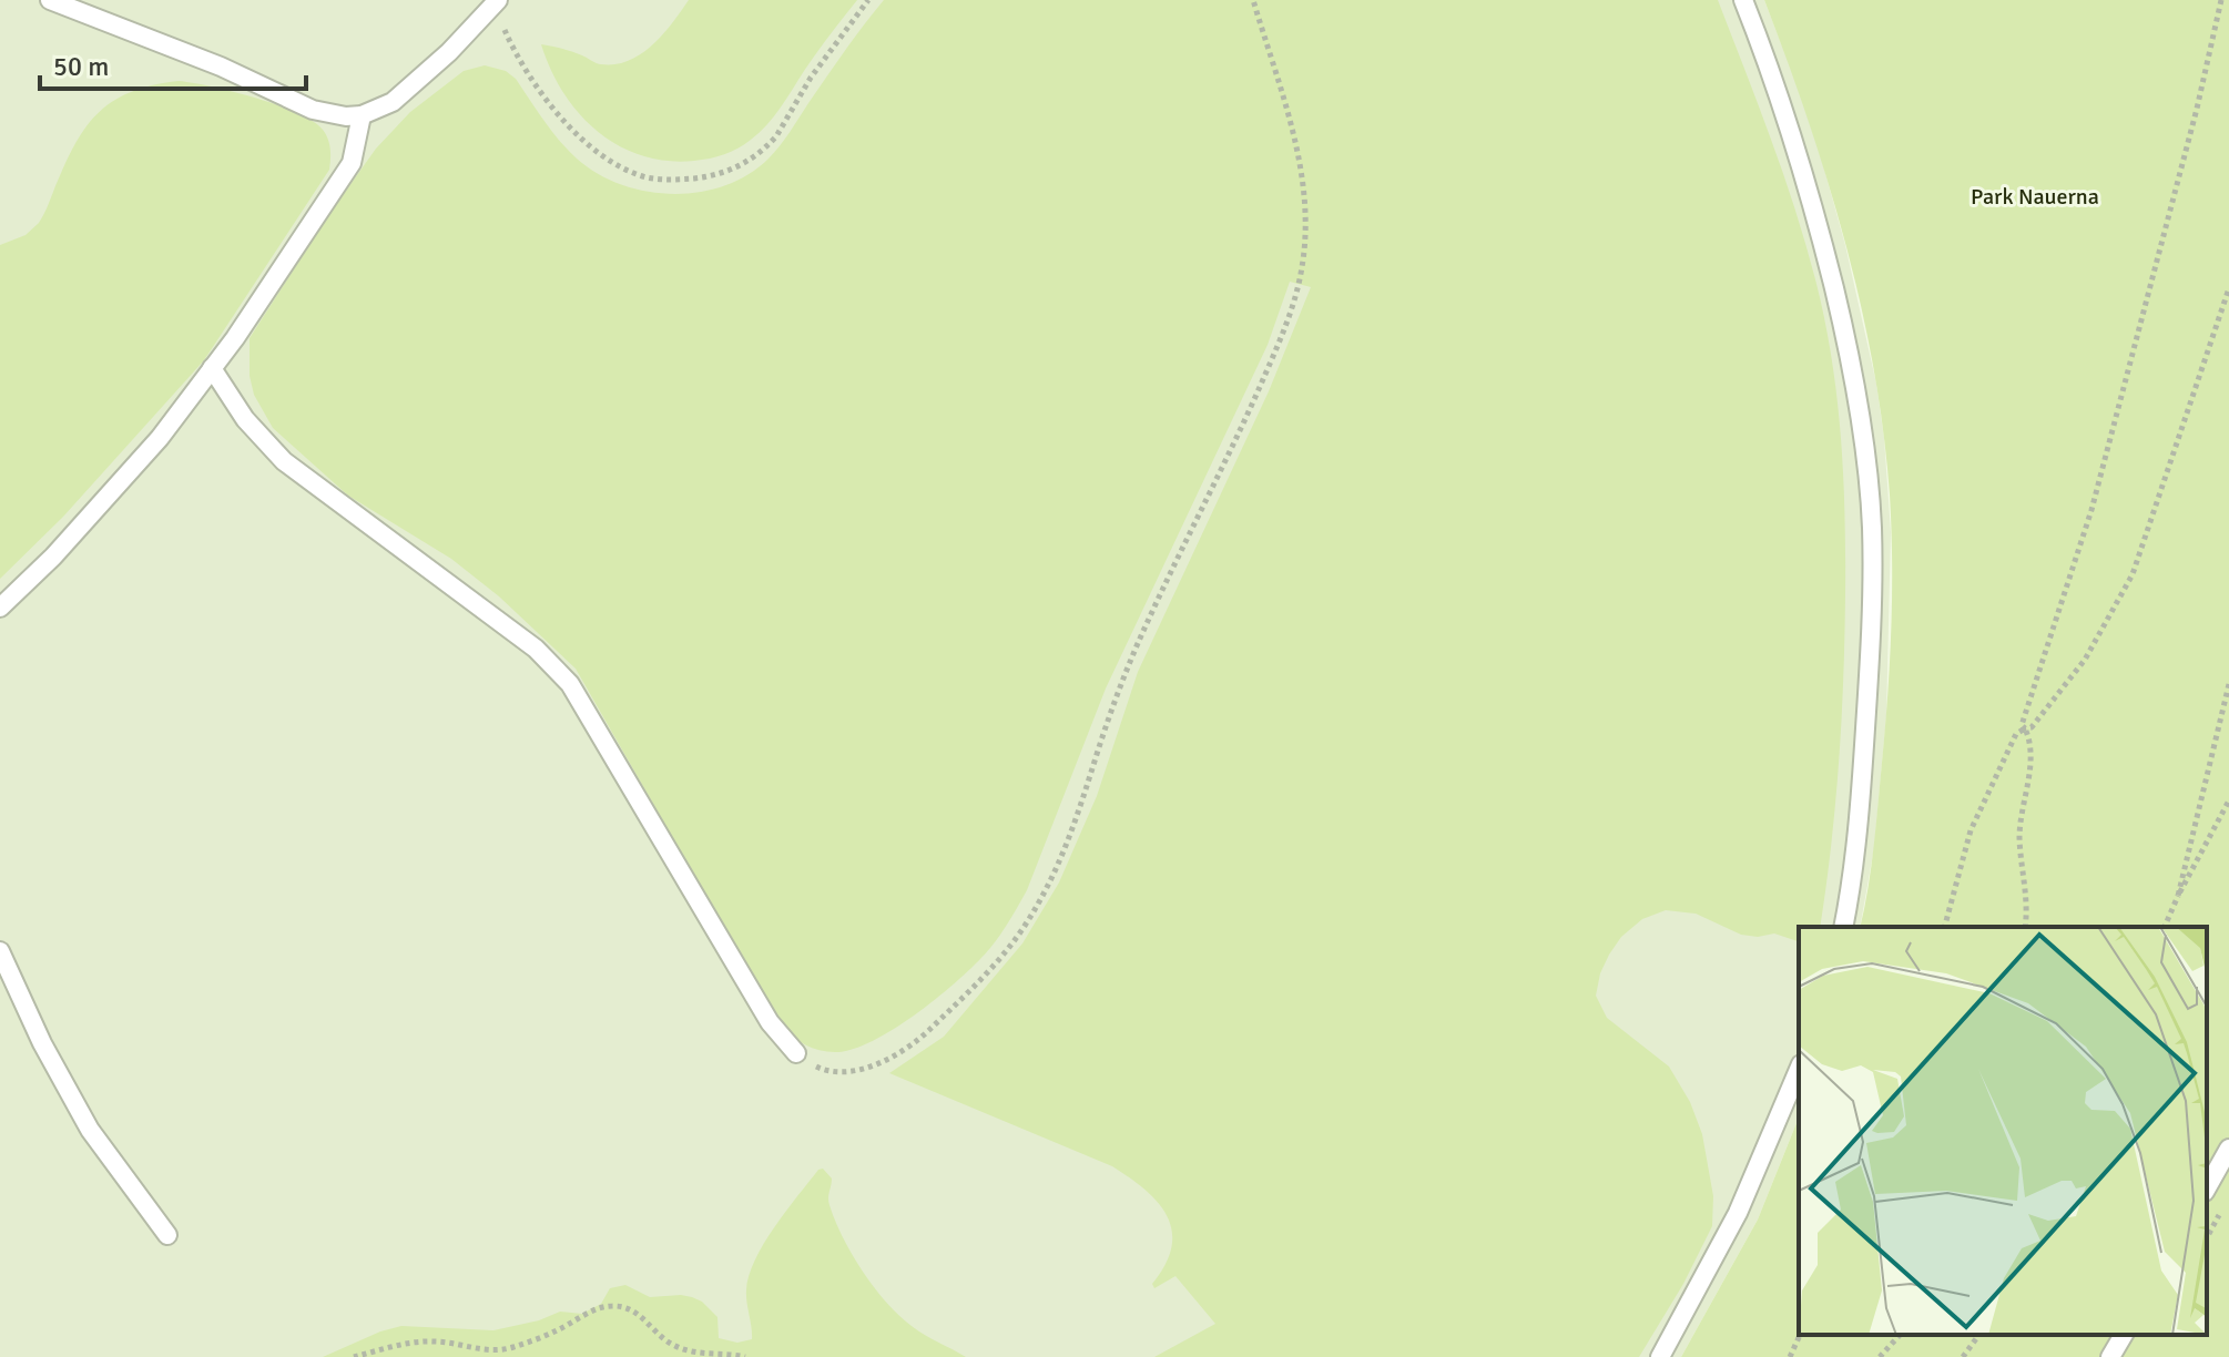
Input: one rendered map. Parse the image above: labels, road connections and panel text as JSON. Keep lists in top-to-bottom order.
{
  "parks": ["Park Nauerna"],
  "scale_bar": "50 m"
}
